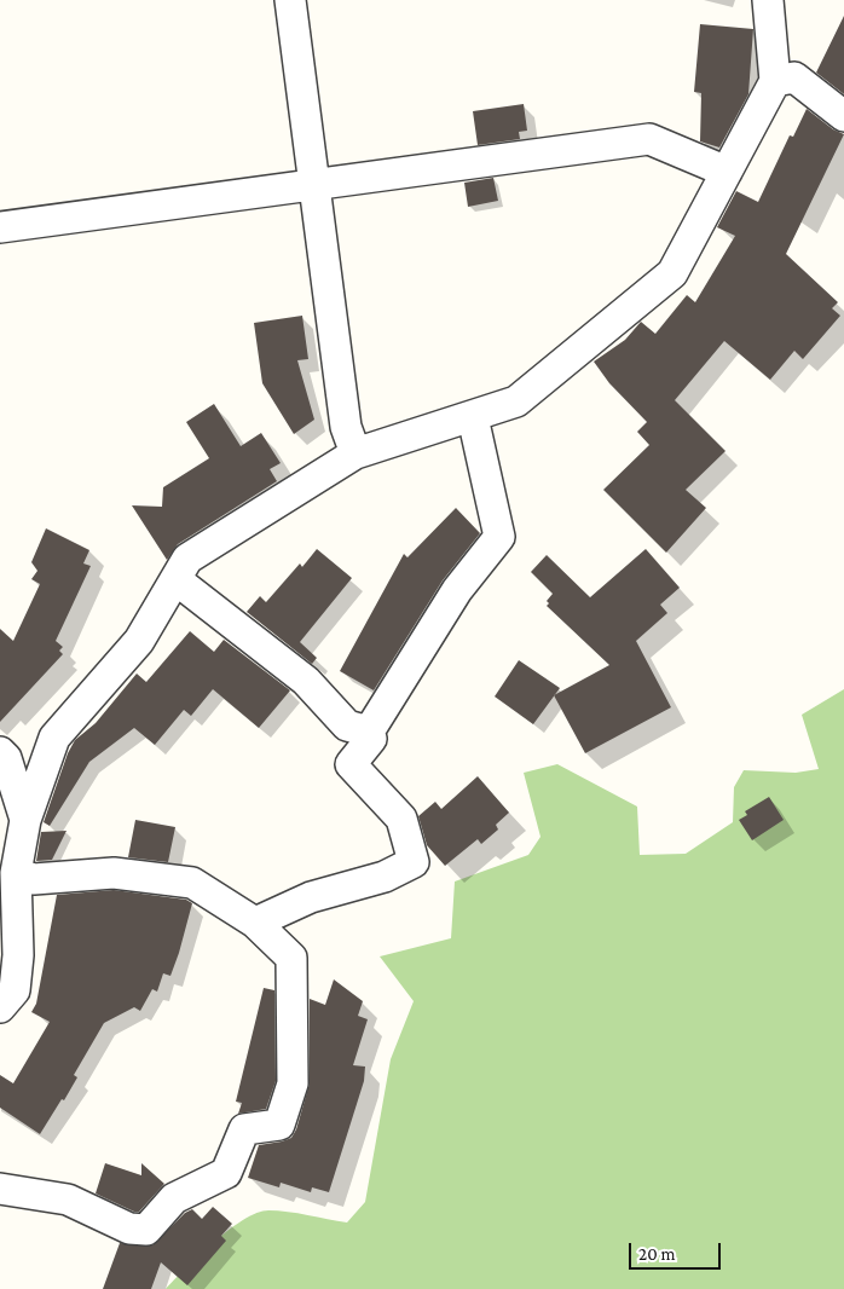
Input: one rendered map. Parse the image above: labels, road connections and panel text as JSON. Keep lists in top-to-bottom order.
{
  "scale_bar": "20 m"
}
